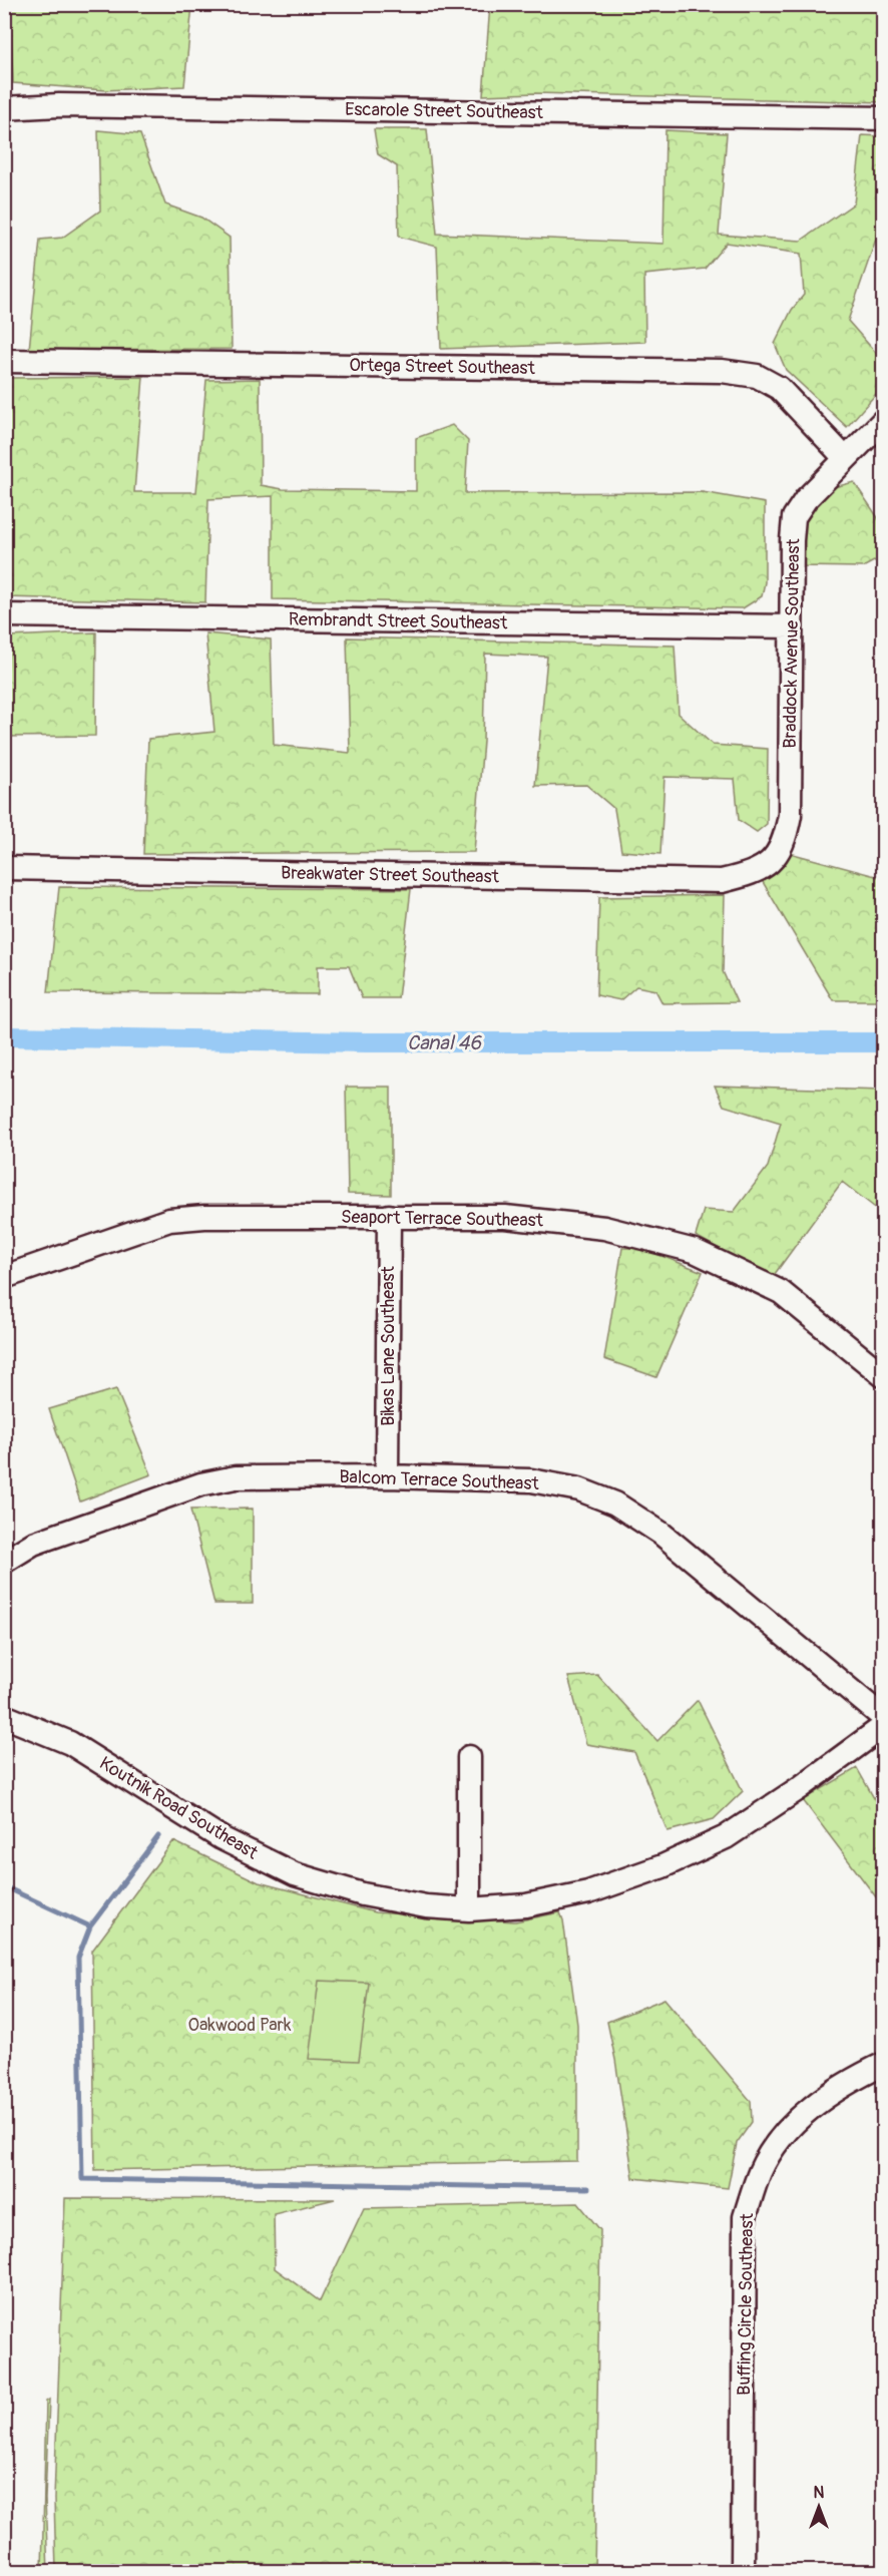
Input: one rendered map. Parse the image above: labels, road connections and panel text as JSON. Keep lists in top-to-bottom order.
{
  "streets": {
    "street": [
      "Escarole Street Southeast",
      "Ortega Street Southeast",
      "Rembrandt Street Southeast",
      "Braddock Avenue Southeast",
      "Breakwater Street Southeast",
      "Seaport Terrace Southeast",
      "Bikas Lane Southeast",
      "Balcom Terrace Southeast",
      "Koutnik Road Southeast",
      "Buffing Circle Southeast"
    ]
  },
  "crossings": [
    ["Ortega Street Southeast", "Braddock Avenue Southeast"],
    ["Rembrandt Street Southeast", "Braddock Avenue Southeast"],
    ["Braddock Avenue Southeast", "Breakwater Street Southeast"],
    ["Seaport Terrace Southeast", "Bikas Lane Southeast"],
    ["Bikas Lane Southeast", "Balcom Terrace Southeast"]
  ],
  "water": ["Canal 46"],
  "parks": ["Oakwood Park"],
  "north": "top"
}
